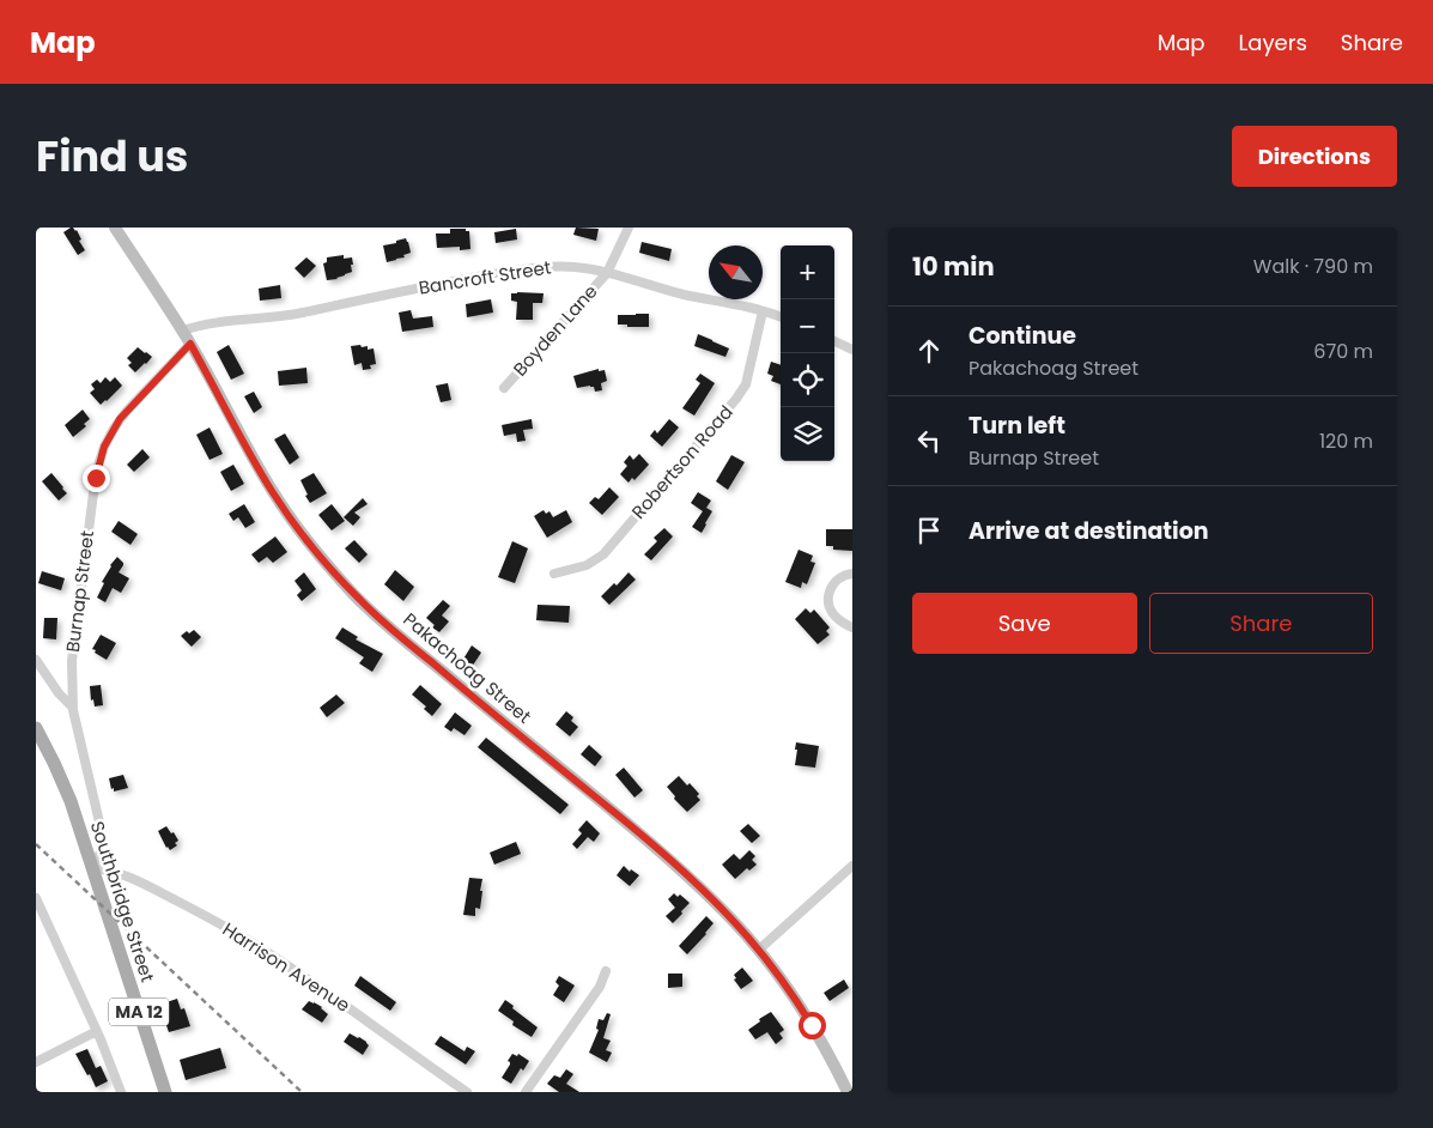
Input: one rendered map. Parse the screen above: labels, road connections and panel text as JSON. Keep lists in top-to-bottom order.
{
  "streets": {
    "main road": ["Southbridge Street", "MA 12"],
    "street": [
      "Bancroft Street",
      "Boyden Lane",
      "Robertson Road",
      "Burnap Street",
      "Pakachoag Street",
      "Harrison Avenue"
    ]
  },
  "crossings": [
    ["Bancroft Street", "Boyden Lane"],
    ["Bancroft Street", "Robertson Road"],
    ["Bancroft Street", "Pakachoag Street"],
    ["Burnap Street", "Pakachoag Street"],
    ["Burnap Street", "Southbridge Street"],
    ["Burnap Street", "Harrison Avenue"],
    ["Southbridge Street", "Harrison Avenue"]
  ],
  "north": "top left",
  "page": {
    "header": "Map",
    "nav": ["Map", "Layers", "Share"],
    "title": "Find us",
    "buttons": [
      "Directions",
      ["Save", "Share"]
    ],
    "heading": ["10 min", "Walk · 790 m"],
    "map_buttons": ["+", "−"],
    "list": [
      ["Continue", "Pakachoag Street", "670 m"],
      ["Turn left", "Burnap Street", "120 m"],
      "Arrive at destination"
    ]
  }
}
